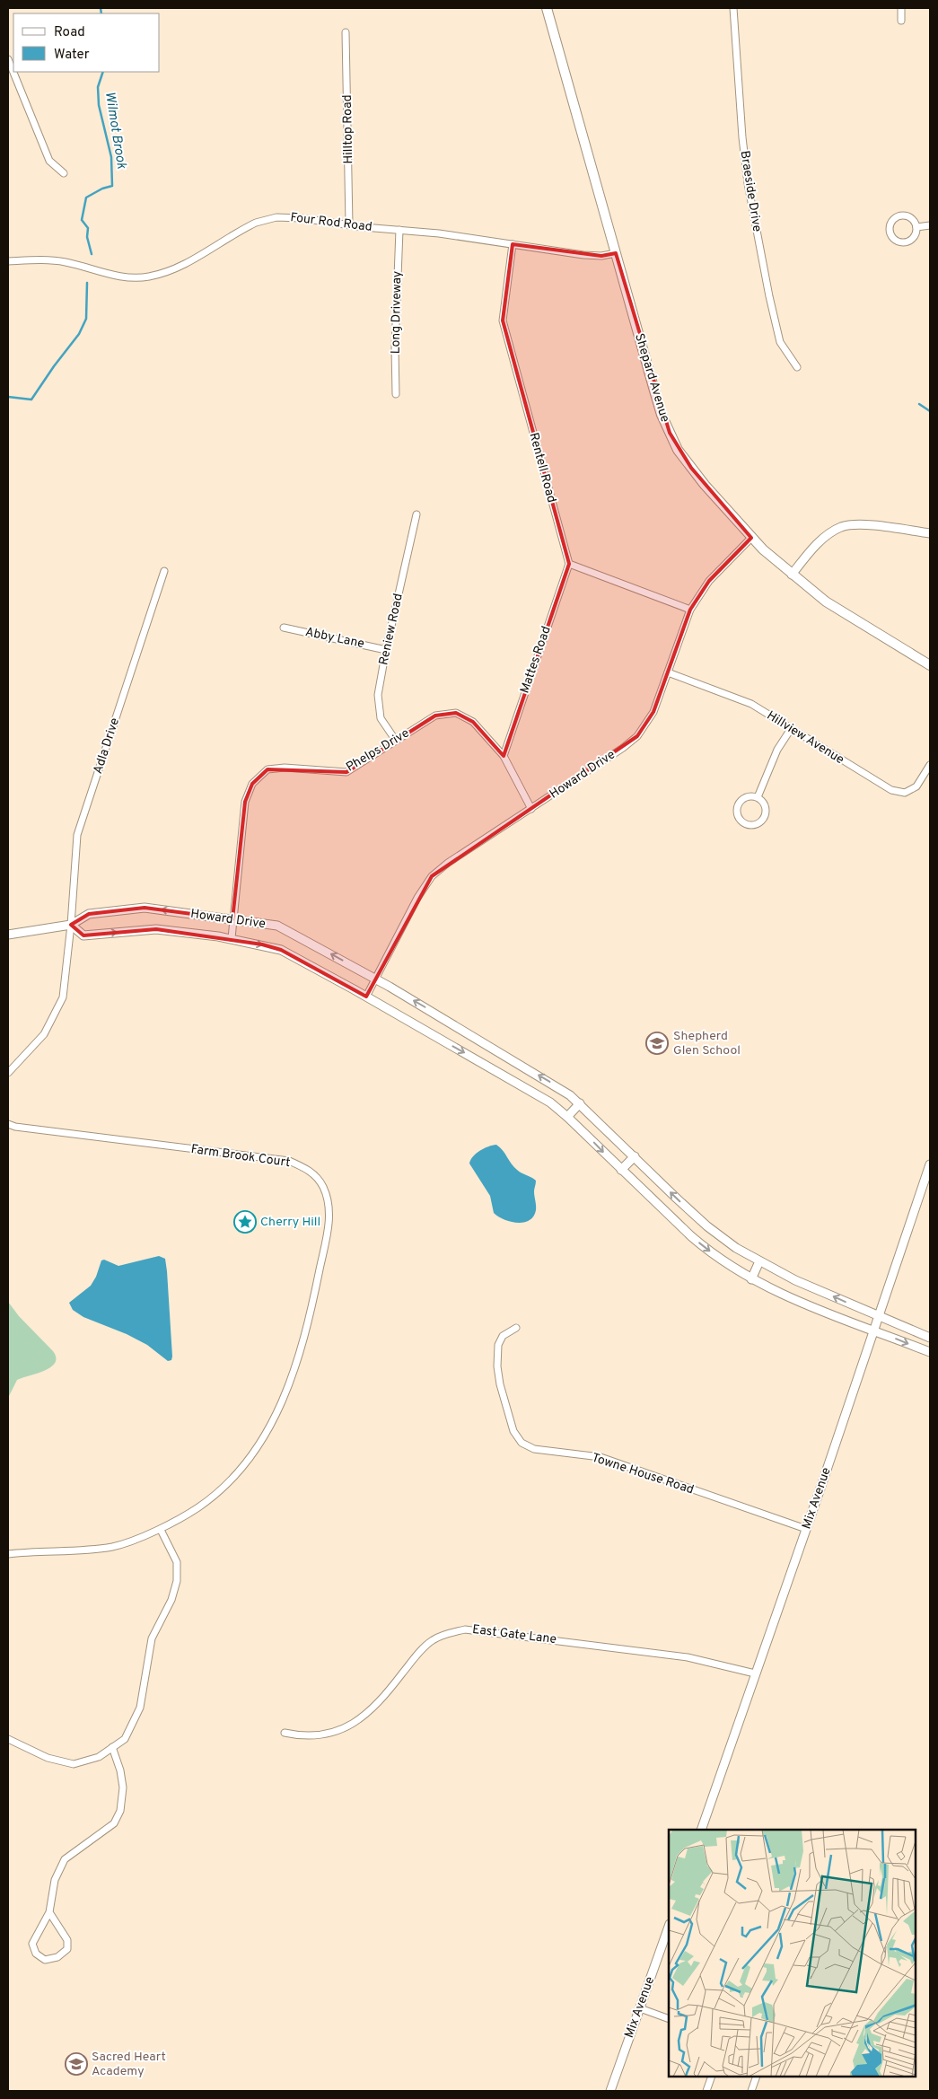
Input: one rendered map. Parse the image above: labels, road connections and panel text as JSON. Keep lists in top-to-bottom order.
{
  "streets": {
    "main road": ["Shepard Avenue"],
    "street": [
      "Hilltop Road",
      "Braeside Drive",
      "Four Rod Road",
      "Long Driveway",
      "Rentell Road",
      "Reniew Road",
      "Abby Lane",
      "Mattes Road",
      "Hillview Avenue",
      "Adla Drive",
      "Phelps Drive",
      "Howard Drive",
      "Farm Brook Court",
      "Towne House Road",
      "Mix Avenue",
      "East Gate Lane"
    ]
  },
  "crossings": [
    ["Hilltop Road", "Four Rod Road"],
    ["Four Rod Road", "Long Driveway"],
    ["Four Rod Road", "Shepard Avenue"],
    ["Four Rod Road", "Rentell Road"],
    ["Shepard Avenue", "Howard Drive"],
    ["Rentell Road", "Mattes Road"],
    ["Reniew Road", "Abby Lane"],
    ["Reniew Road", "Phelps Drive"],
    ["Mattes Road", "Phelps Drive"],
    ["Hillview Avenue", "Howard Drive"],
    ["Adla Drive", "Howard Drive"],
    ["Phelps Drive", "Howard Drive"],
    ["Howard Drive", "Mix Avenue"],
    ["Towne House Road", "Mix Avenue"],
    ["Mix Avenue", "East Gate Lane"]
  ],
  "water": ["Wilmot Brook"],
  "places": {
    "school or university": ["Shepherd Glen School", "Sacred Heart Academy"],
    "place": ["Cherry Hill"]
  },
  "legend": ["Road", "Water"]
}
